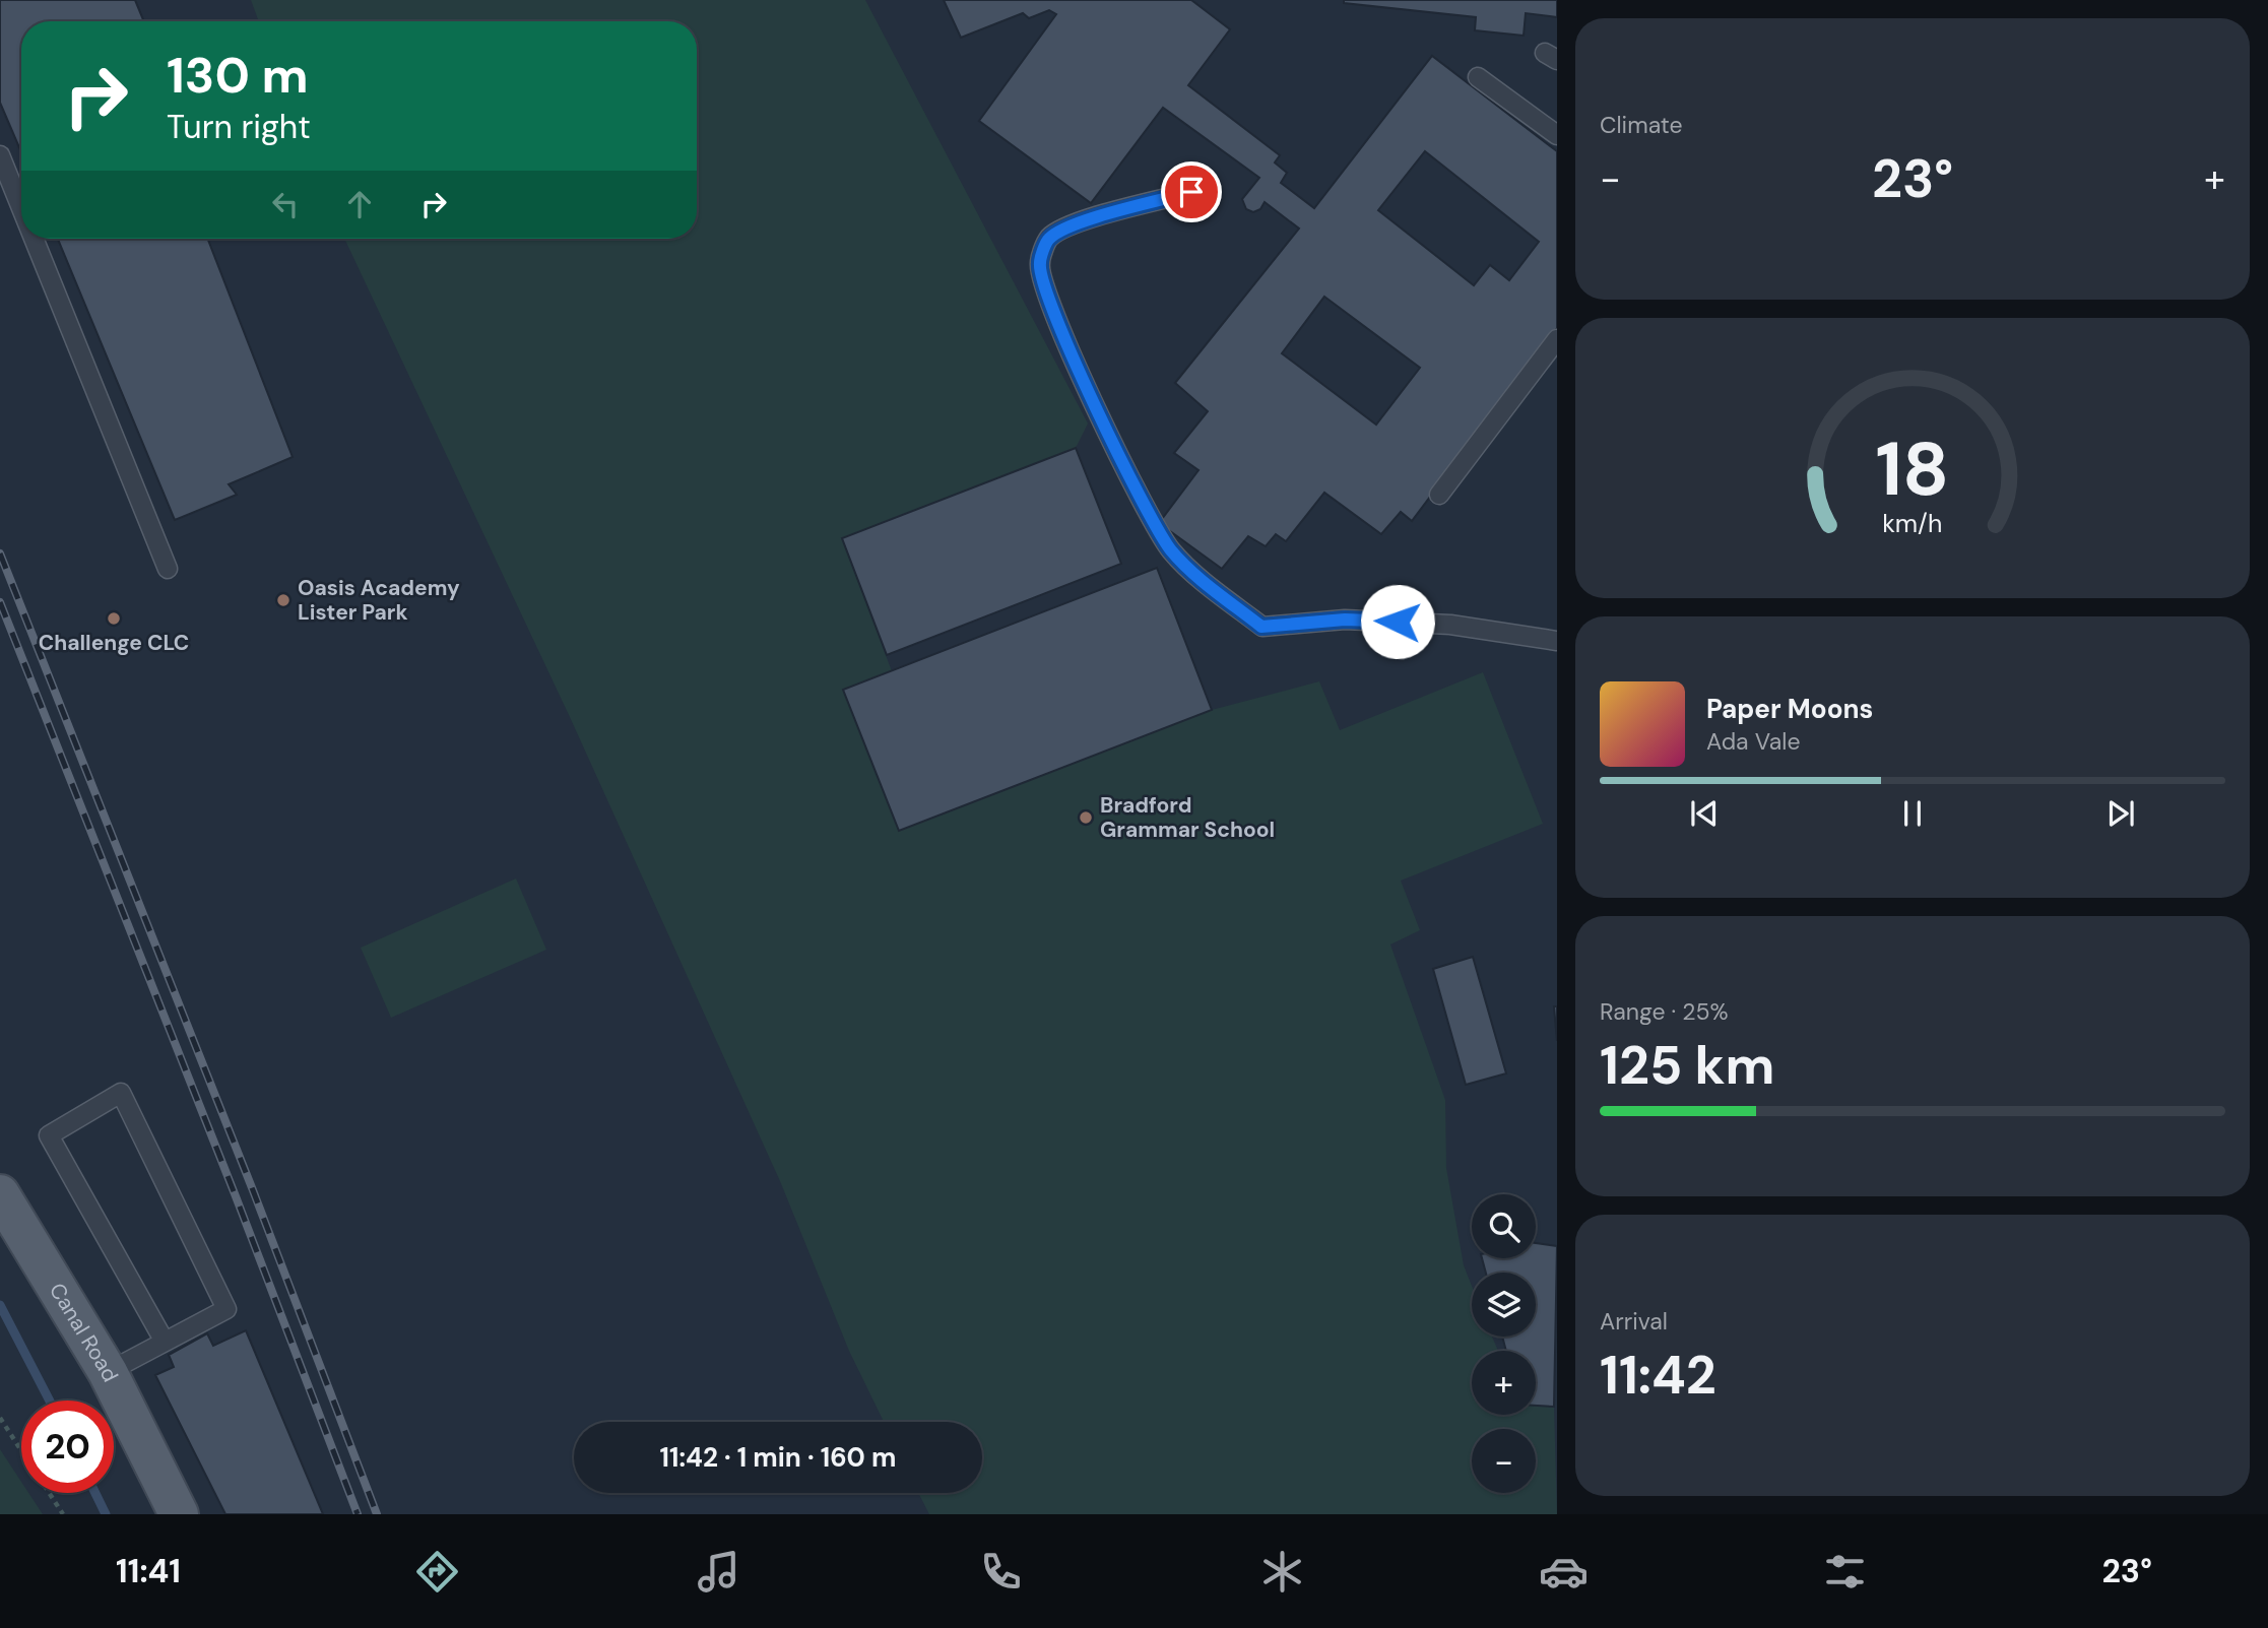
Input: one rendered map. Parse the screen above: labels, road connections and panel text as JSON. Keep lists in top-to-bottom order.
{
  "streets": {
    "main road": ["Canal Road"]
  },
  "places": ["Oasis Academy Lister Park", "Challenge CLC", "Bradford Grammar School"],
  "page": {
    "tile": [
      "Climate",
      ["Range · 25%", "125 km"],
      ["Arrival", "11:42"]
    ],
    "turn": ["130 m", "Turn right"],
    "heat": ["−", "23°", "+"],
    "song": ["Paper Moons", "Ada Vale"],
    "map_buttons": ["+", "−"],
    "limit": "20",
    "trip": "11:42 · 1 min · 160 m",
    "tabs": ["11:41", "23°"],
    "gauge": ["18", "km/h"]
  }
}
